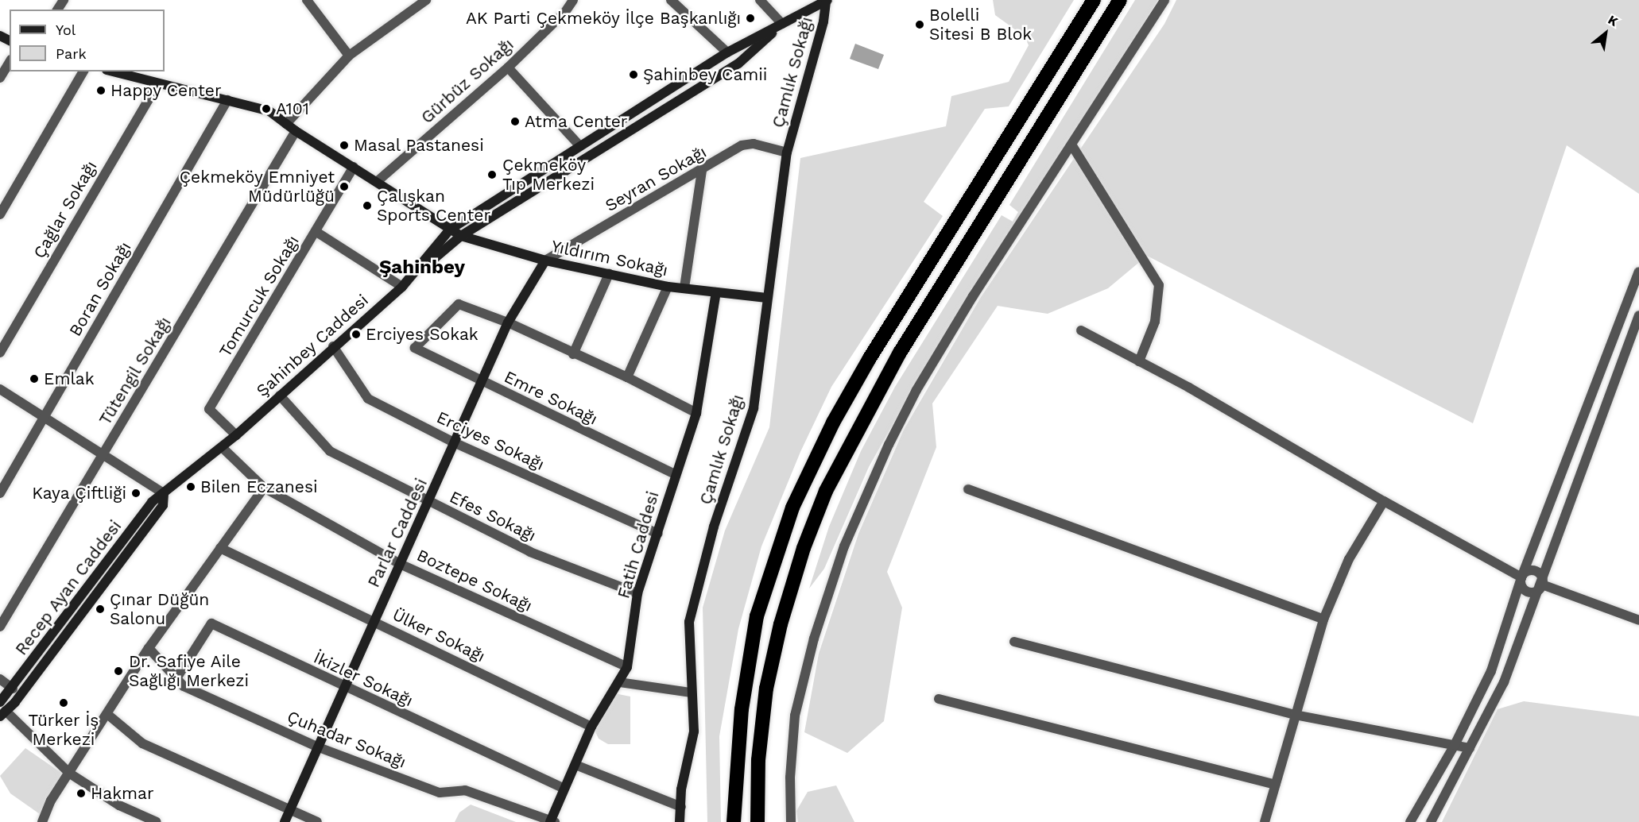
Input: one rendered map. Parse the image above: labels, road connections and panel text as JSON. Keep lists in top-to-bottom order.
{
  "streets": {
    "street": [
      "Çamlık Sokağı",
      "Gürbüz Sokağı",
      "Seyran Sokağı",
      "Çağlar Sokağı",
      "Yıldırım Sokağı",
      "Boran Sokağı",
      "Tomurcuk Sokağı",
      "Şahinbey Caddesi",
      "Tütengil Sokağı",
      "Emre Sokağı",
      "Erciyes Sokağı",
      "Efes Sokağı",
      "Parlar Caddesi",
      "Fatih Caddesi",
      "Boztepe Sokağı",
      "Recep Ayan Caddesi",
      "Ülker Sokağı",
      "İkizler Sokağı",
      "Çuhadar Sokağı"
    ]
  },
  "crossings": [
    ["Çamlık Sokağı", "Seyran Sokağı"],
    ["Çamlık Sokağı", "Yıldırım Sokağı"],
    ["Çamlık Sokağı", "Şahinbey Caddesi"],
    ["Gürbüz Sokağı", "Yıldırım Sokağı"],
    ["Seyran Sokağı", "Yıldırım Sokağı"],
    ["Seyran Sokağı", "Parlar Caddesi"],
    ["Çağlar Sokağı", "Yıldırım Sokağı"],
    ["Yıldırım Sokağı", "Boran Sokağı"],
    ["Yıldırım Sokağı", "Tomurcuk Sokağı"],
    ["Yıldırım Sokağı", "Şahinbey Caddesi"],
    ["Yıldırım Sokağı", "Tütengil Sokağı"],
    ["Yıldırım Sokağı", "Parlar Caddesi"],
    ["Yıldırım Sokağı", "Fatih Caddesi"],
    ["Tomurcuk Sokağı", "Şahinbey Caddesi"],
    ["Şahinbey Caddesi", "Erciyes Sokağı"],
    ["Şahinbey Caddesi", "Efes Sokağı"],
    ["Şahinbey Caddesi", "Boztepe Sokağı"],
    ["Şahinbey Caddesi", "Recep Ayan Caddesi"],
    ["Emre Sokağı", "Parlar Caddesi"],
    ["Emre Sokağı", "Fatih Caddesi"],
    ["Erciyes Sokağı", "Parlar Caddesi"],
    ["Erciyes Sokağı", "Fatih Caddesi"],
    ["Efes Sokağı", "Parlar Caddesi"],
    ["Efes Sokağı", "Fatih Caddesi"],
    ["Parlar Caddesi", "Boztepe Sokağı"],
    ["Parlar Caddesi", "Ülker Sokağı"],
    ["Parlar Caddesi", "İkizler Sokağı"],
    ["Parlar Caddesi", "Çuhadar Sokağı"],
    ["Fatih Caddesi", "Boztepe Sokağı"],
    ["Fatih Caddesi", "Ülker Sokağı"],
    ["Fatih Caddesi", "İkizler Sokağı"],
    ["Fatih Caddesi", "Çuhadar Sokağı"],
    ["İkizler Sokağı", "Çuhadar Sokağı"]
  ],
  "districts": ["Şahinbey"],
  "places": [
    "AK Parti Çekmeköy İlçe Başkanlığı",
    "Bolelli Sitesi B Blok",
    "Şahinbey Camii",
    "Happy Center",
    "A101",
    "Atma Center",
    "Masal Pastanesi",
    "Çekmeköy Tıp Merkezi",
    "Çekmeköy Emniyet Müdürlüğü",
    "Çalışkan Sports Center",
    "Erciyes Sokak",
    "Emlak",
    "Bilen Eczanesi",
    "Kaya Çiftliği",
    "Çınar Düğün Salonu",
    "Dr. Safiye Aile Sağlığı Merkezi",
    "Türker İş Merkezi",
    "Hakmar"
  ],
  "legend": ["Yol", "Park"],
  "north": "top right"
}
